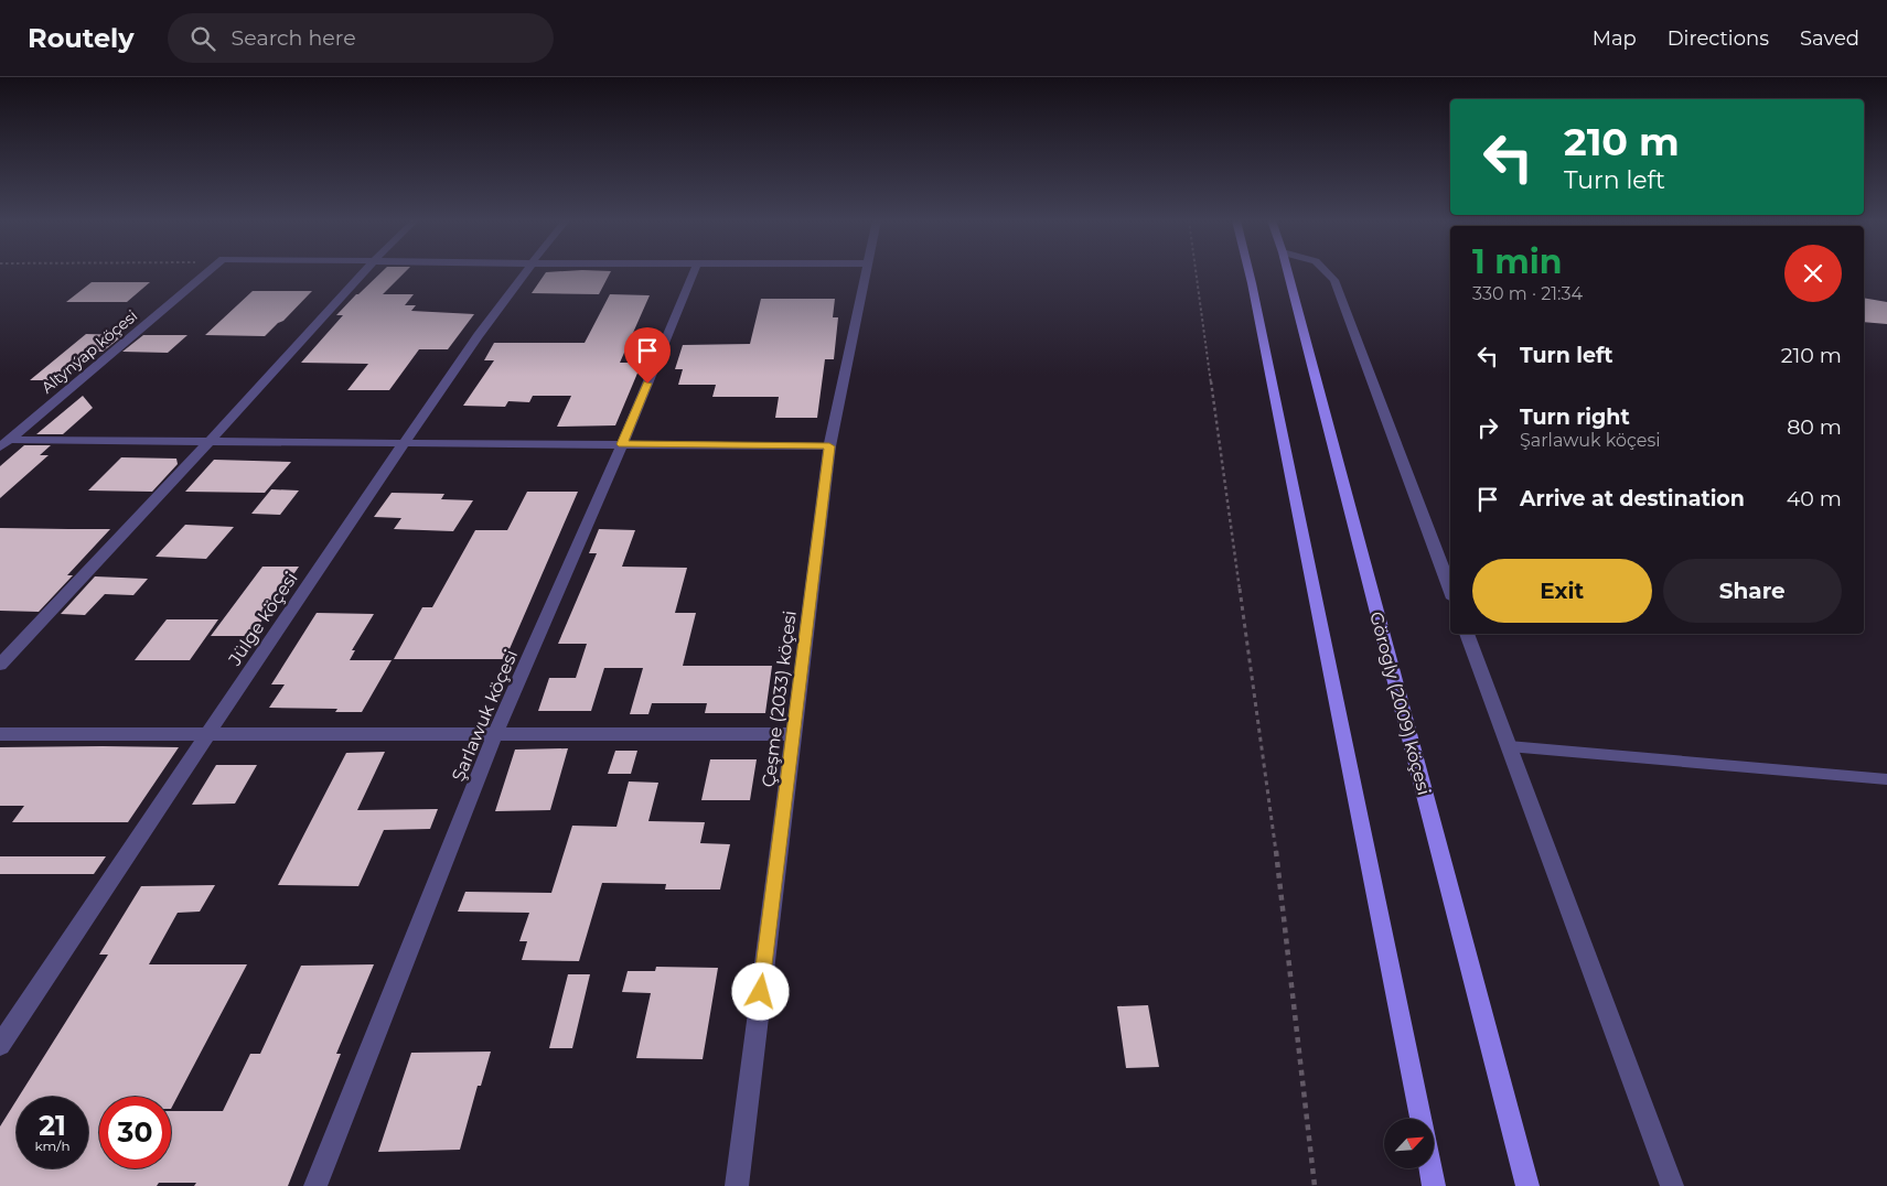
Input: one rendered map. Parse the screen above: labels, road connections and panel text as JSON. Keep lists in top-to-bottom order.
{
  "streets": {
    "main road": ["Görogly (2009) köçesi"],
    "street": [
      "Altynýap köçesi",
      "Jülge köçesi",
      "Çeşme (2033) köçesi",
      "Şarlawuk köçesi"
    ]
  },
  "north": "top right",
  "page": {
    "header": "Routely",
    "search": "Search here",
    "nav": ["Map", "Directions", "Saved"],
    "turn": ["210 m", "Turn left"],
    "heading": ["1 min", "330 m · 21:34"],
    "list": [
      {
        "name": "Turn left",
        "value": "210 m"
      },
      {
        "name": "Turn right",
        "note": "Şarlawuk köçesi",
        "value": "80 m"
      },
      {
        "name": "Arrive at destination",
        "value": "40 m"
      }
    ],
    "buttons": ["Exit", "Share"],
    "speed": "21 km/h",
    "limit": "30"
  }
}
